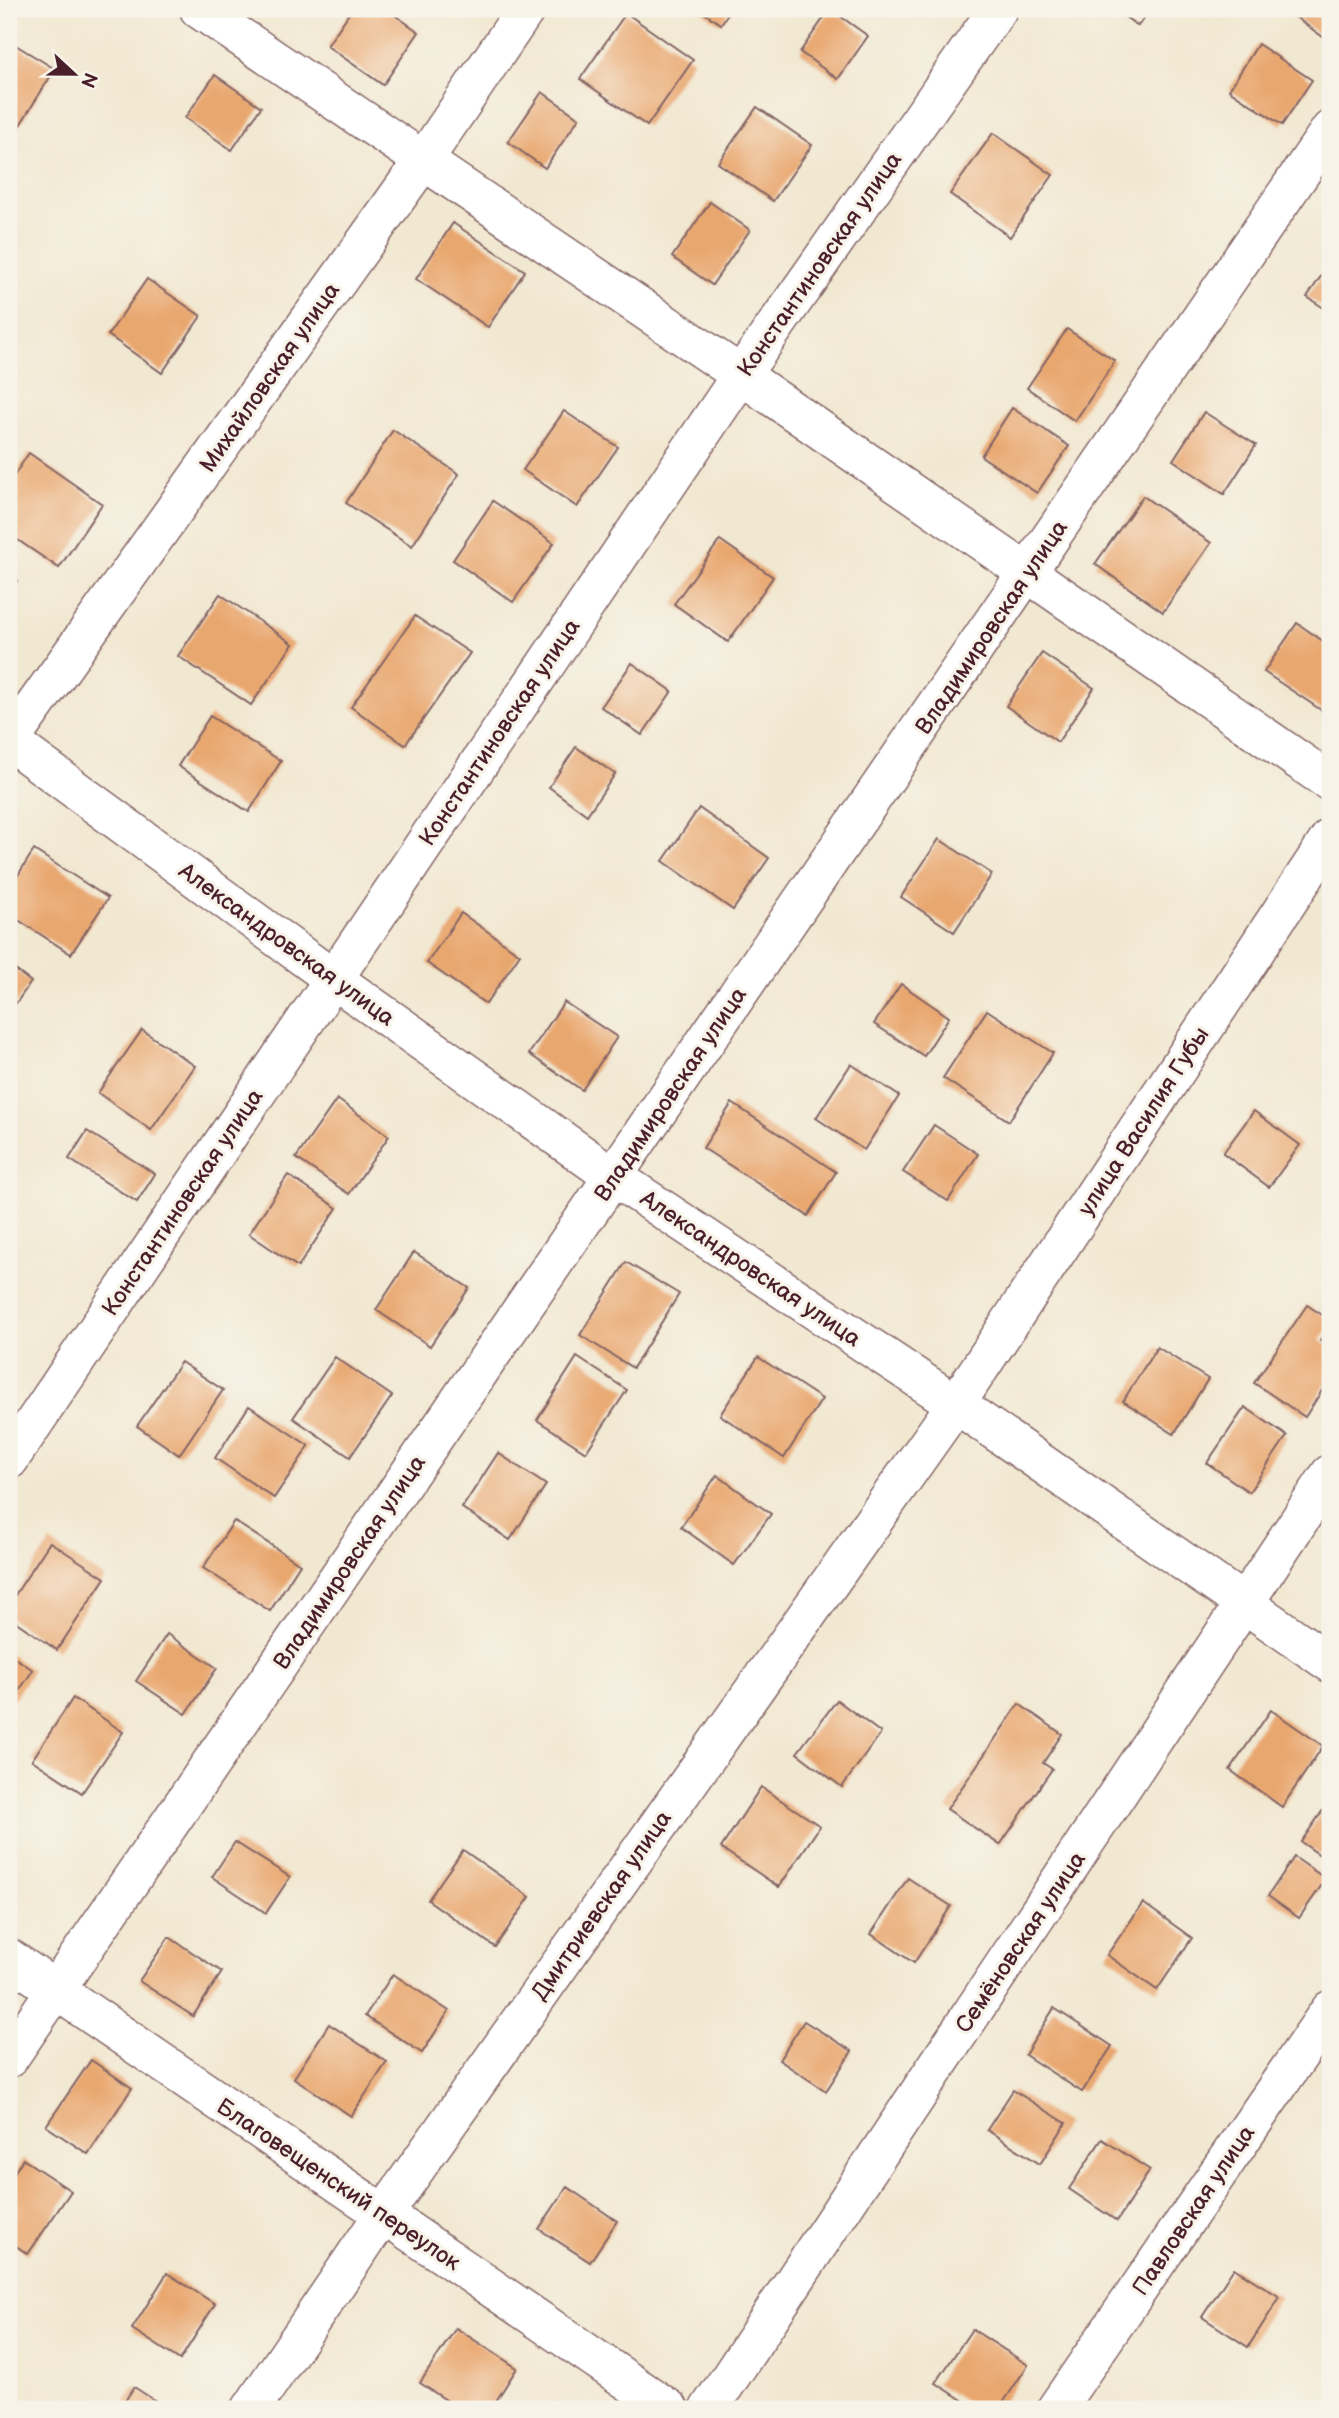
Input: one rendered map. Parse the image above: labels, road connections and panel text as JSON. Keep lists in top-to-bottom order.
{
  "streets": {
    "street": [
      "Константиновская улица",
      "Михайловская улица",
      "Владимировская улица",
      "Александровская улица",
      "улица Василия Губы",
      "Дмитриевская улица",
      "Семёновская улица",
      "Благовещенский переулок",
      "Павловская улица"
    ]
  },
  "crossings": [
    ["Константиновская улица", "Александровская улица"],
    ["Михайловская улица", "Александровская улица"],
    ["Владимировская улица", "Александровская улица"],
    ["Владимировская улица", "Благовещенский переулок"],
    ["Александровская улица", "улица Василия Губы"],
    ["Александровская улица", "Дмитриевская улица"],
    ["Александровская улица", "Семёновская улица"],
    ["улица Василия Губы", "Дмитриевская улица"],
    ["Дмитриевская улица", "Благовещенский переулок"]
  ],
  "north": "right"
}
